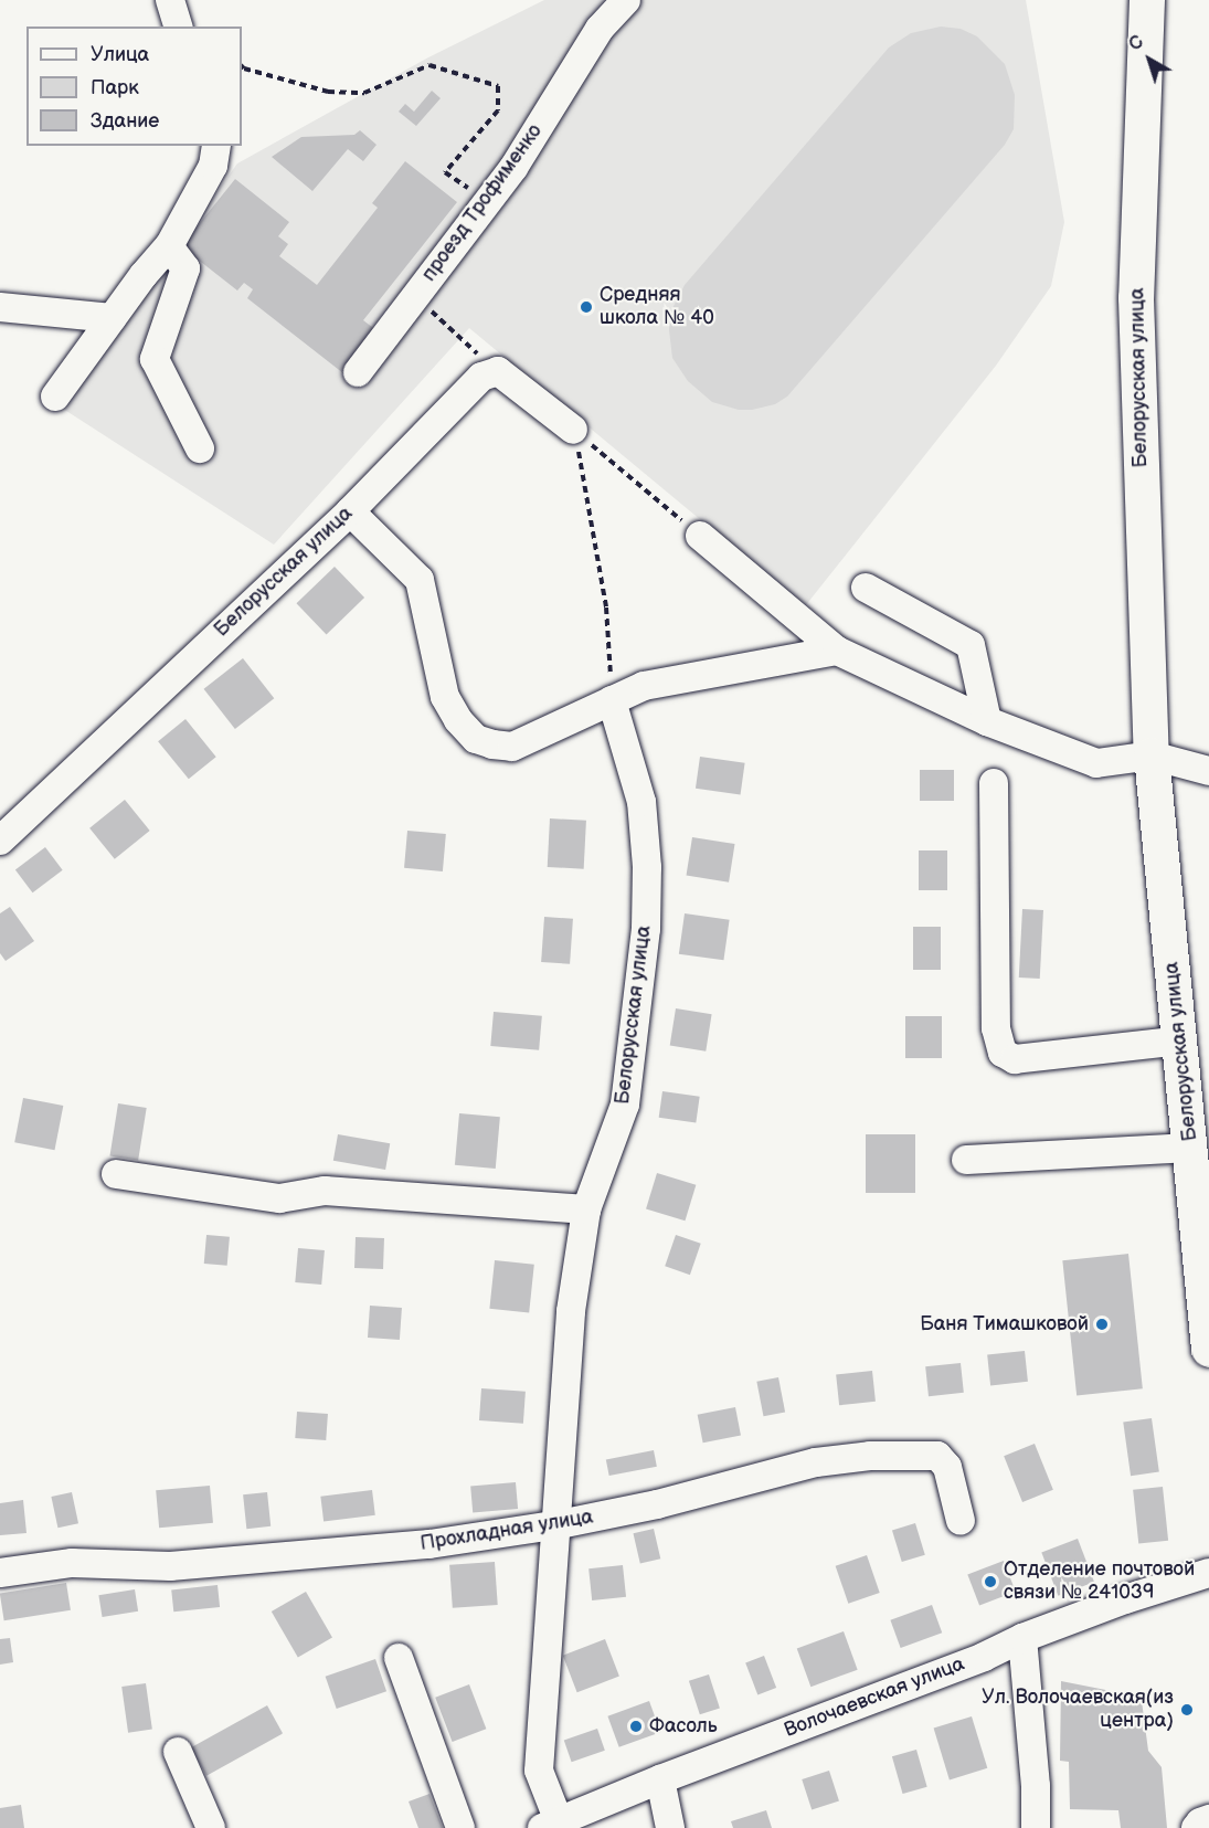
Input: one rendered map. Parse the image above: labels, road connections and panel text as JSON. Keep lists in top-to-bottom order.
{
  "streets": {
    "main road": ["Белорусская улица"],
    "street": ["проезд Трофименко", "Прохладная улица", "Волочаевская улица"]
  },
  "crossings": [
    ["Белорусская улица", "Прохладная улица"],
    ["Белорусская улица", "Волочаевская улица"]
  ],
  "places": [
    "Средняя школа № 40",
    "Баня Тимашковой",
    "Отделение почтовой связи № 241039",
    "Ул. Волочаевская(из центра)",
    "Фасоль"
  ],
  "legend": ["Улица", "Парк", "Здание"],
  "north": "top left"
}
